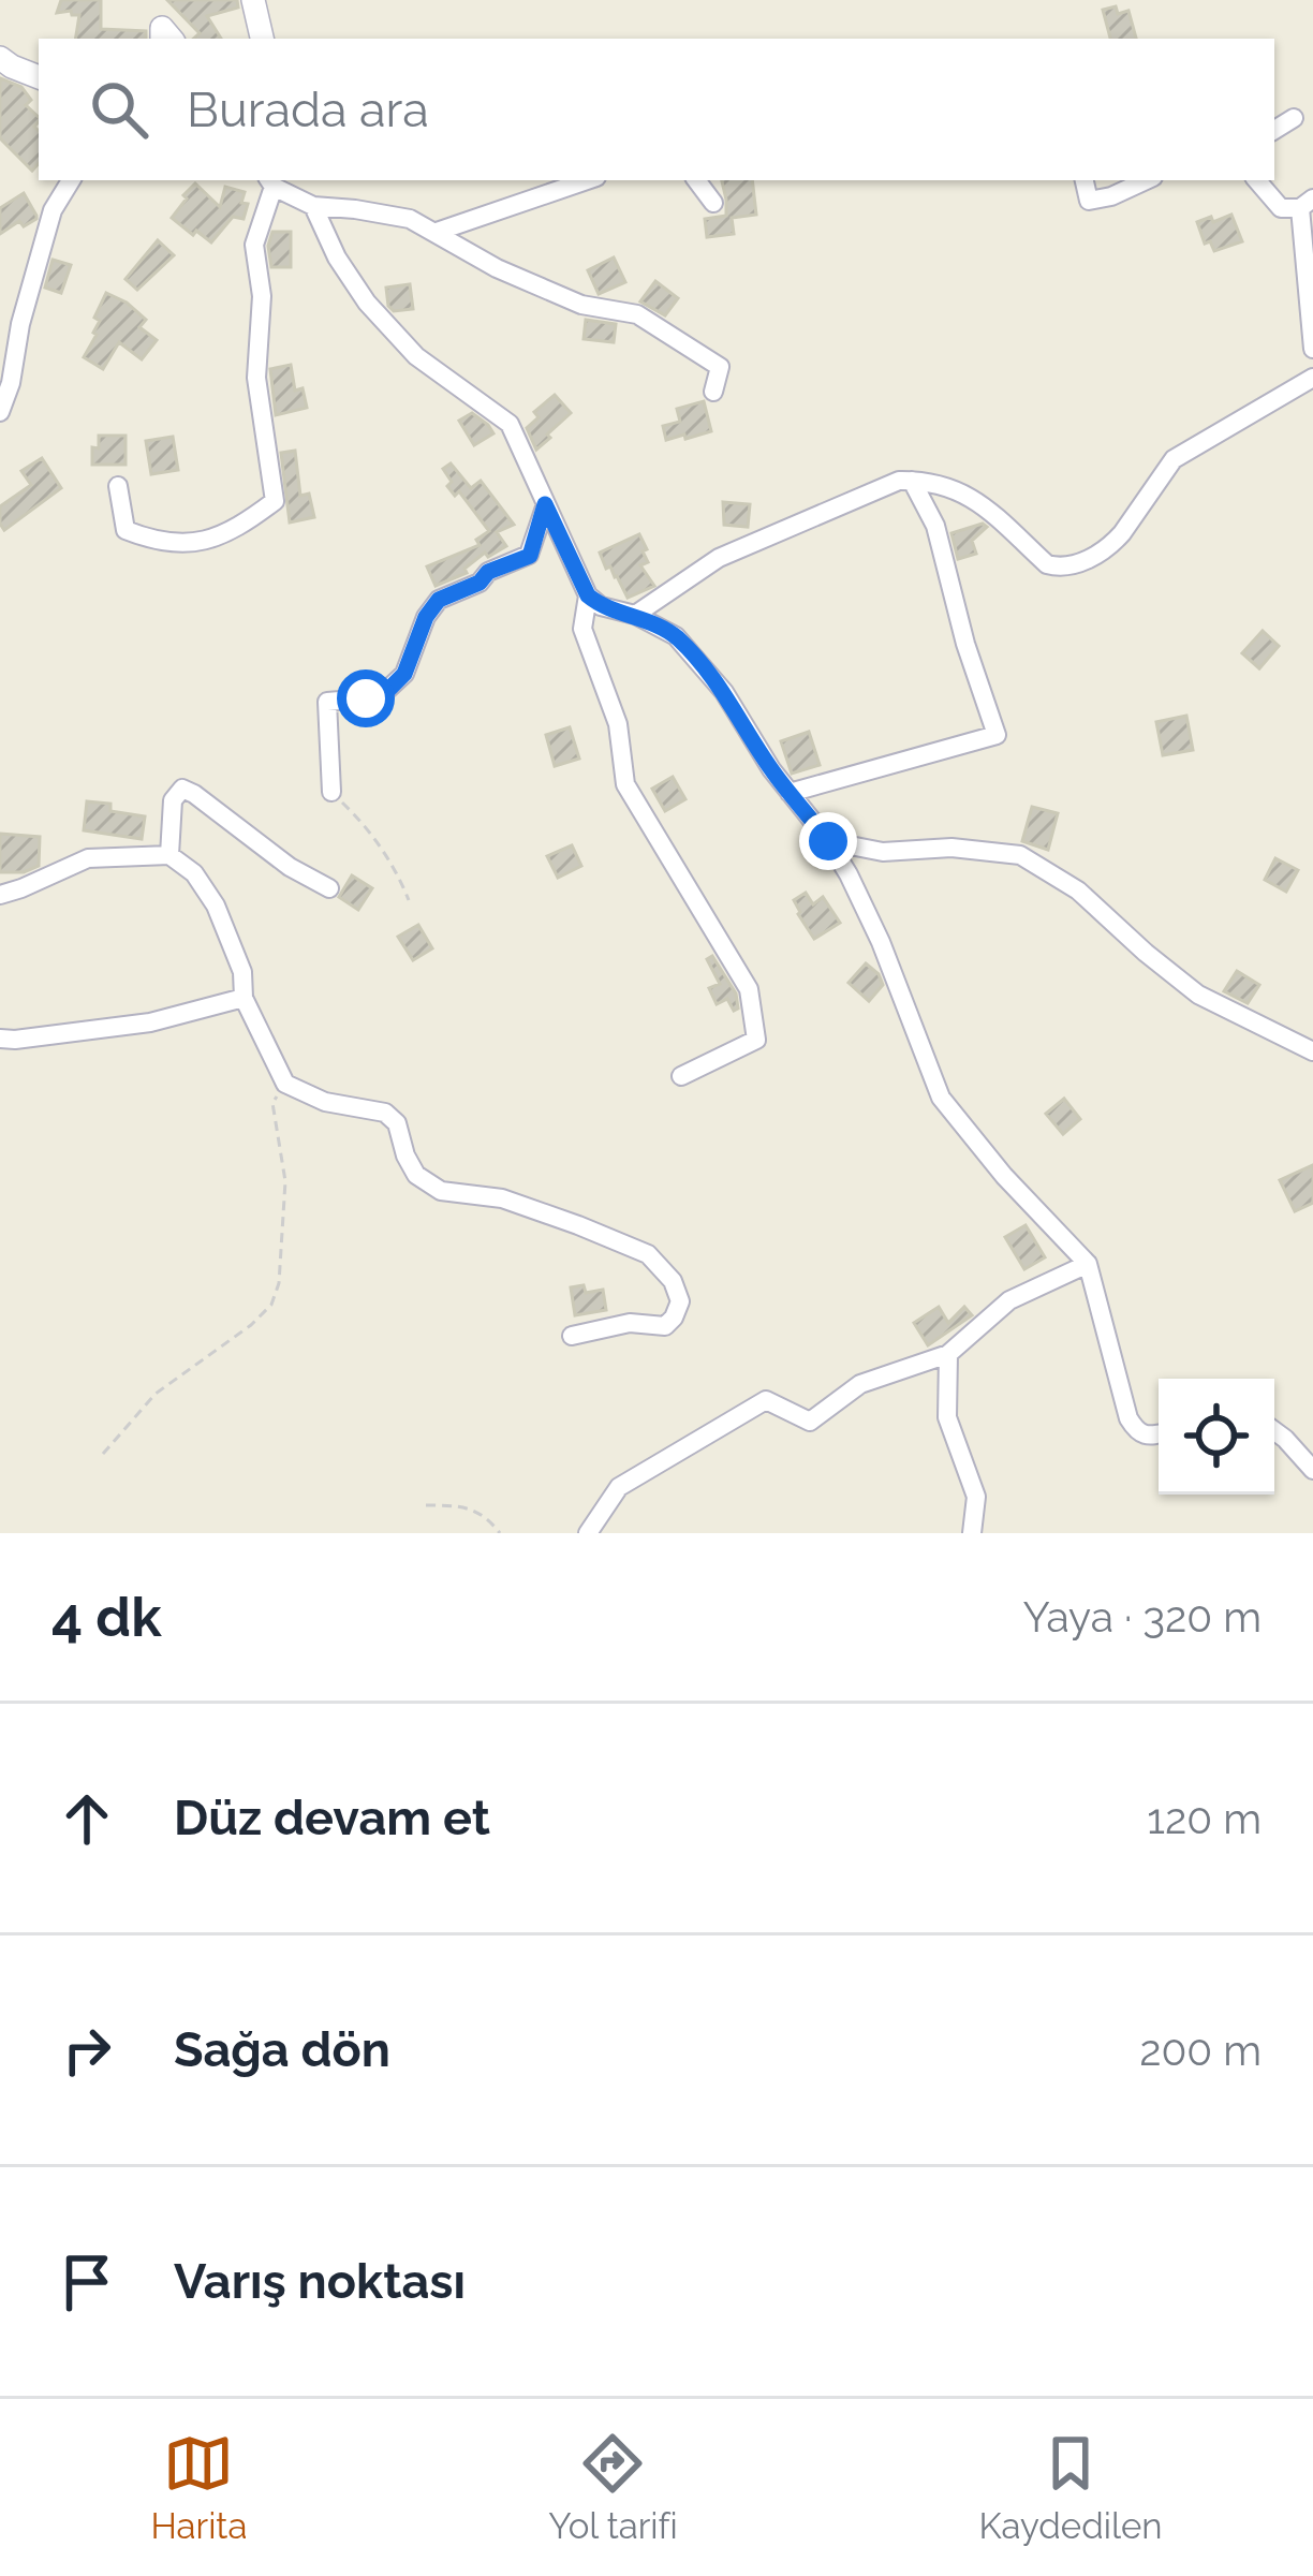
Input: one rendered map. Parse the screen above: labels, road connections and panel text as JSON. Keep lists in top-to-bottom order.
{
  "page": {
    "search": "Burada ara",
    "heading": ["4 dk", "Yaya · 320 m"],
    "list": [
      ["Düz devam et", "120 m"],
      ["Sağa dön", "200 m"],
      "Varış noktası"
    ],
    "nav": ["Harita", "Yol tarifi", "Kaydedilen"]
  }
}
